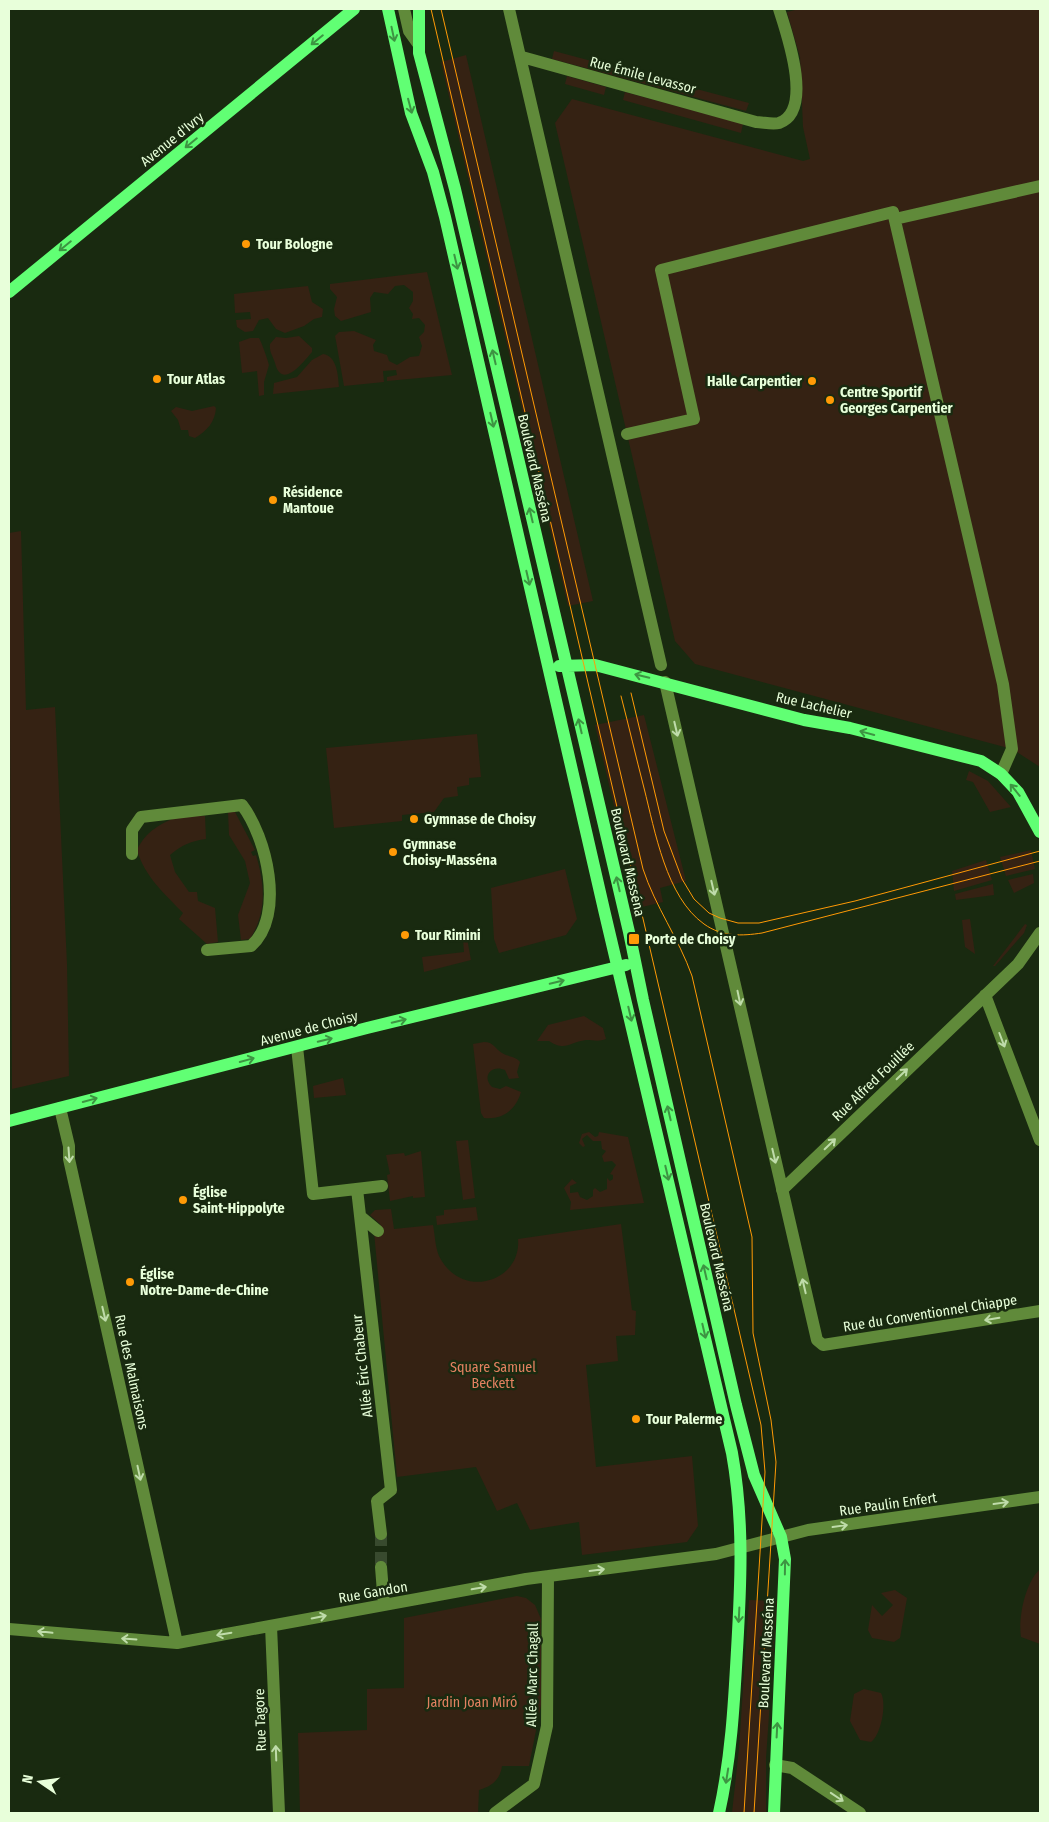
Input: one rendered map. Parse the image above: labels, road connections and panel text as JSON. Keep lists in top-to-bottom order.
{
  "streets": {
    "main road": [
      "Avenue d'Ivry",
      "Boulevard Masséna",
      "Rue Lachelier",
      "Avenue de Choisy"
    ],
    "street": [
      "Rue Émile Levassor",
      "Rue Alfred Fouillée",
      "Rue du Conventionnel Chiappe",
      "Allée Éric Chabeur",
      "Rue des Malmaisons",
      "Rue Paulin Enfert",
      "Rue Gandon",
      "Allée Marc Chagall",
      "Rue Tagore"
    ]
  },
  "crossings": [
    ["Boulevard Masséna", "Rue Lachelier"],
    ["Boulevard Masséna", "Avenue de Choisy"],
    ["Boulevard Masséna", "Rue Paulin Enfert"],
    ["Boulevard Masséna", "Rue Gandon"],
    ["Avenue de Choisy", "Rue des Malmaisons"],
    ["Rue Alfred Fouillée", "Rue du Conventionnel Chiappe"],
    ["Rue des Malmaisons", "Rue Gandon"],
    ["Rue Paulin Enfert", "Rue Gandon"],
    ["Rue Gandon", "Allée Marc Chagall"],
    ["Rue Gandon", "Rue Tagore"]
  ],
  "one_way": [
    "Avenue d'Ivry",
    "Rue Lachelier",
    "Avenue de Choisy",
    "Rue Alfred Fouillée",
    "Rue des Malmaisons",
    "Rue Paulin Enfert",
    "Rue Tagore"
  ],
  "parks": ["Square Samuel Beckett", "Jardin Joan Miró"],
  "places": {
    "other": [
      "Tour Bologne",
      "Tour Atlas",
      "Halle Carpentier",
      "Centre Sportif Georges Carpentier",
      "Résidence Mantoue",
      "Gymnase de Choisy",
      "Gymnase Choisy-Masséna",
      "Tour Rimini",
      "Église Saint-Hippolyte",
      "Église Notre-Dame-de-Chine",
      "Tour Palerme"
    ],
    "transit": ["Porte de Choisy"]
  },
  "north": "left"
}
